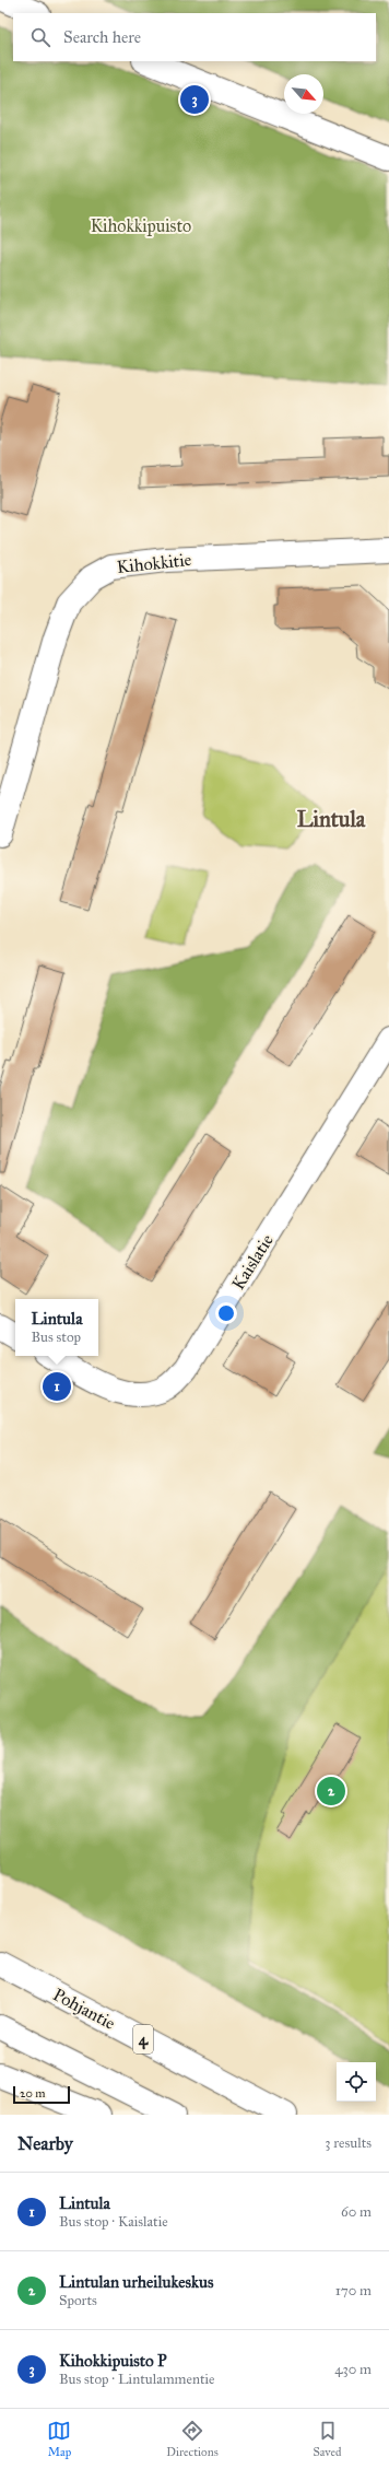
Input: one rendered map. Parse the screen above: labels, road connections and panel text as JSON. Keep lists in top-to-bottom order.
{
  "streets": {
    "main road": [
      "Kihokkitie",
      "Kaislatie",
      "Pohjantie",
      "4"
    ]
  },
  "districts": ["Lintula"],
  "parks": ["Kihokkipuisto"],
  "scale_bar": "20 m",
  "north": "bottom right",
  "page": {
    "search": "Search here",
    "pins": ["3", "1", "2"],
    "popup": ["Lintula", "Bus stop"],
    "scale": "20 m",
    "heading": ["Nearby", "3 results"],
    "list": [
      {
        "mark": "1",
        "name": "Lintula",
        "note": "Bus stop · Kaislatie",
        "value": "60 m"
      },
      {
        "mark": "2",
        "name": "Lintulan urheilukeskus",
        "note": "Sports",
        "value": "170 m"
      },
      {
        "mark": "3",
        "name": "Kihokkipuisto P",
        "note": "Bus stop · Lintulammentie",
        "value": "430 m"
      }
    ],
    "nav": ["Map", "Directions", "Saved"]
  }
}
